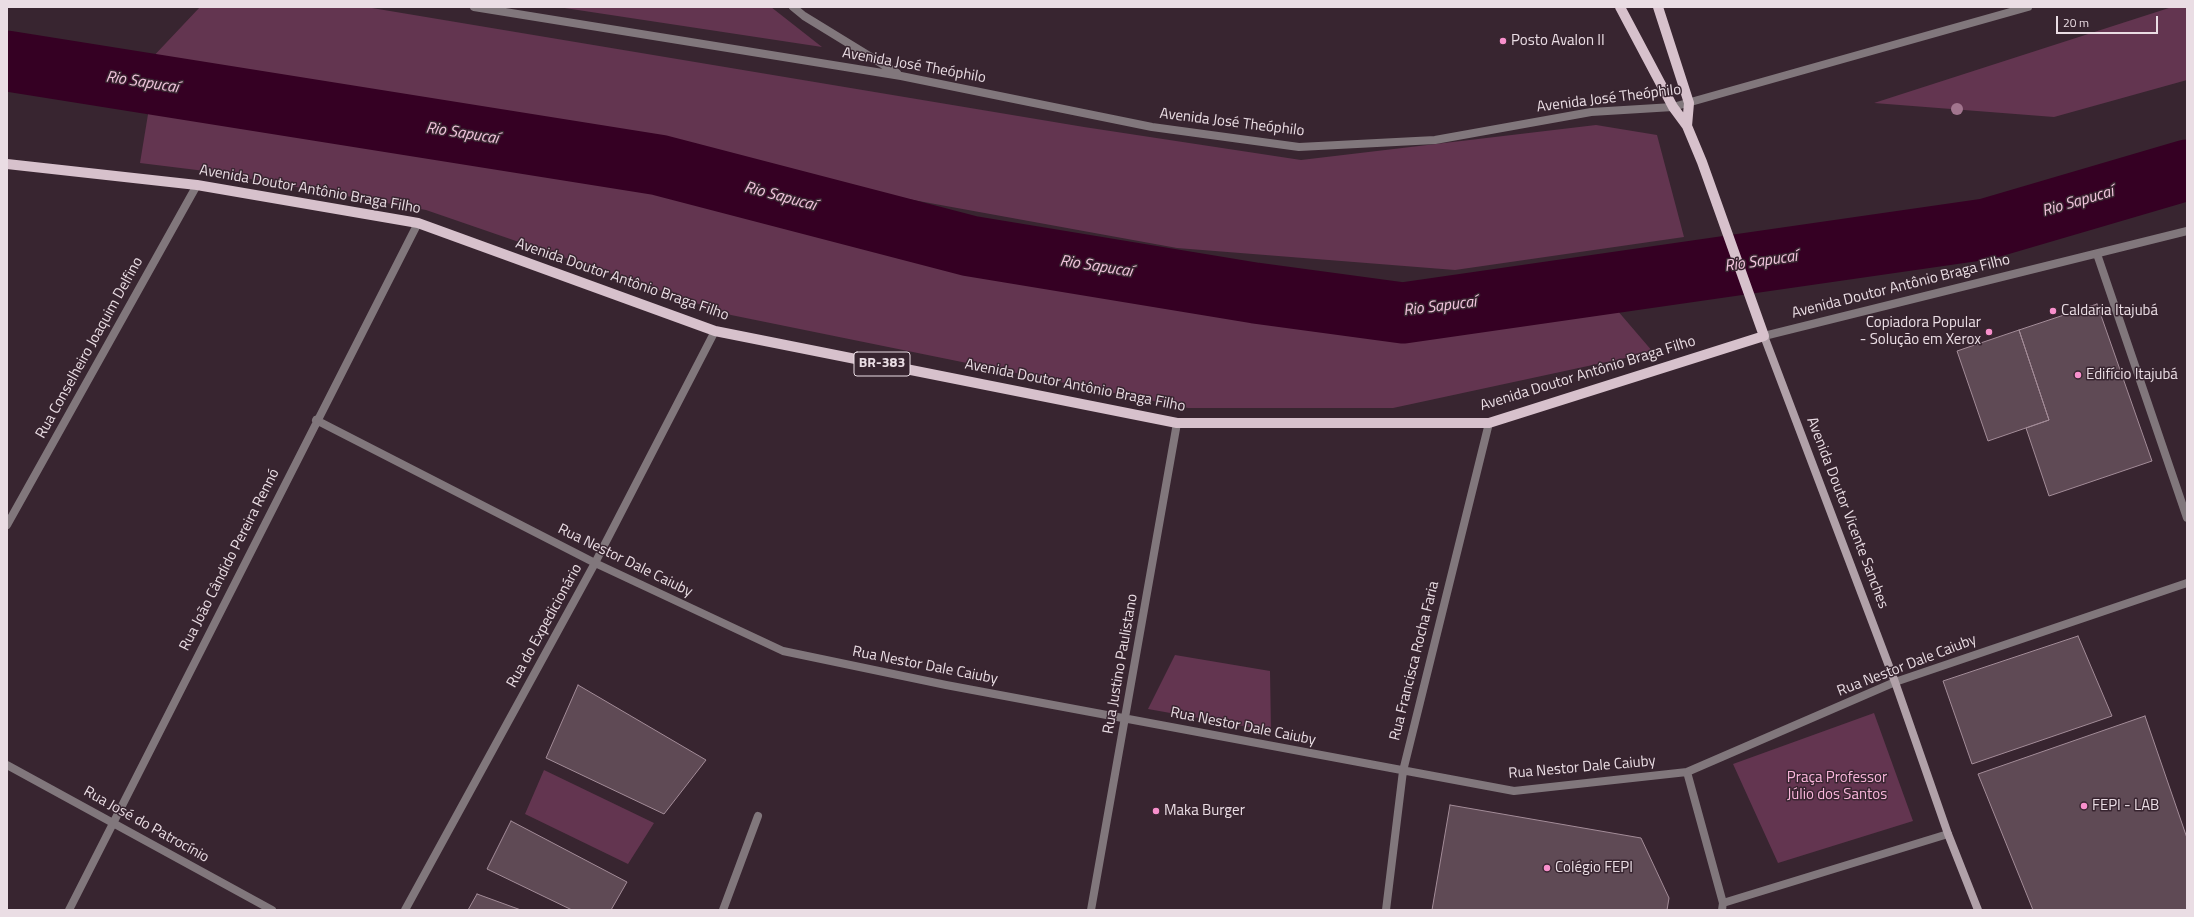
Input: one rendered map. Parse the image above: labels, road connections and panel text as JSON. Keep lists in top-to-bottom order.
{
  "streets": {
    "main road": ["Avenida Doutor Antônio Braga Filho", "BR-383", "Avenida Doutor Vicente Sanches"],
    "street": [
      "Avenida José Theóphilo",
      "Rua Conselheiro Joaquim Delfino",
      "Rua João Cândido Pereira Rennó",
      "Rua Nestor Dale Caiuby",
      "Rua do Expedicionário",
      "Rua Francisca Rocha Faria",
      "Rua Justino Paulistano",
      "Rua José do Patrocínio"
    ]
  },
  "crossings": [
    ["Avenida José Theóphilo", "Avenida Doutor Vicente Sanches"],
    ["Avenida Doutor Antônio Braga Filho", "Rua Conselheiro Joaquim Delfino"],
    ["Avenida Doutor Antônio Braga Filho", "Avenida Doutor Vicente Sanches"],
    ["Avenida Doutor Antônio Braga Filho", "Rua João Cândido Pereira Rennó"],
    ["Avenida Doutor Antônio Braga Filho", "Rua do Expedicionário"],
    ["Avenida Doutor Antônio Braga Filho", "Rua Francisca Rocha Faria"],
    ["Avenida Doutor Antônio Braga Filho", "Rua Justino Paulistano"],
    ["Avenida Doutor Vicente Sanches", "Rua Nestor Dale Caiuby"],
    ["Rua João Cândido Pereira Rennó", "Rua Nestor Dale Caiuby"],
    ["Rua João Cândido Pereira Rennó", "Rua José do Patrocínio"],
    ["Rua Nestor Dale Caiuby", "Rua do Expedicionário"],
    ["Rua Nestor Dale Caiuby", "Rua Francisca Rocha Faria"],
    ["Rua Nestor Dale Caiuby", "Rua Justino Paulistano"]
  ],
  "water": ["Rio Sapucaí"],
  "parks": ["Praça Professor Júlio dos Santos"],
  "places": [
    "Posto Avalon II",
    "Caldaria Itajubá",
    "Copiadora Popular - Solução em Xerox",
    "Edifício Itajubá",
    "FEPI - LAB",
    "Maka Burger",
    "Colégio FEPI"
  ],
  "scale_bar": "20 m"
}
